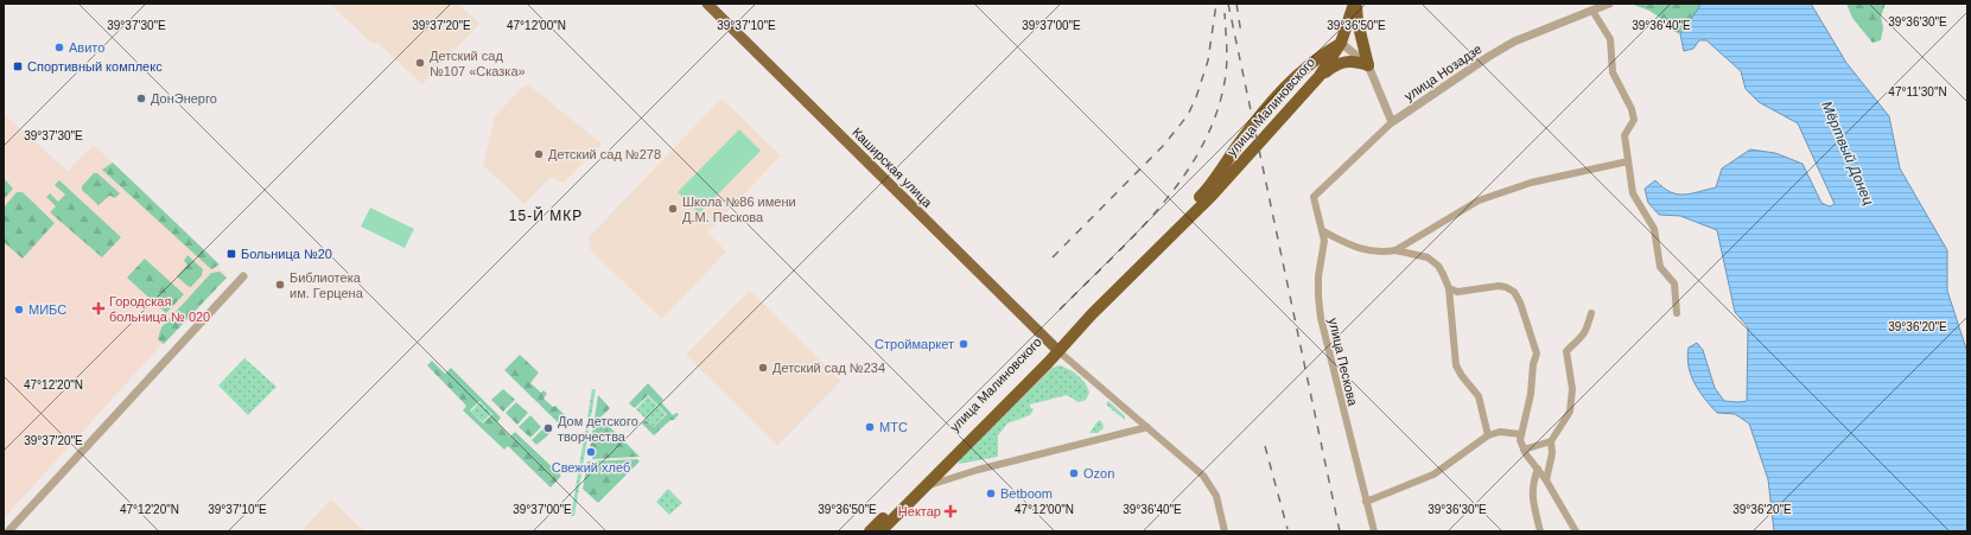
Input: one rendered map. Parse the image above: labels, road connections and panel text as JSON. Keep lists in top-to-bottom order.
{
  "streets": {
    "highway": ["улица Малиновского"],
    "main road": ["Каширская улица"],
    "street": ["улица Нозадзе", "улица Пескова"]
  },
  "crossings": [
    ["улица Нозадзе", "улица Пескова"],
    ["улица Малиновского", "Каширская улица"]
  ],
  "districts": ["15-Й МКР"],
  "water": ["Мёртвый Донец"],
  "places": {
    "other": [
      "Авито",
      "Детский сад №107 «Сказка»",
      "ДонЭнерго",
      "Детский сад №278",
      "Школа №86 имени Д.М. Пескова",
      "Библиотека им. Герцена",
      "МИБС",
      "Строймаркет",
      "Детский сад №234",
      "МТС",
      "Дом детского творчества",
      "Свежий хлеб",
      "Ozon",
      "Betboom"
    ],
    "transit": ["Спортивный комплекс", "Больница №20"],
    "health": ["Городская больница № 020", "Нектар"]
  },
  "coordinates": [
    "39°36'30\"E",
    "39°37'30\"E",
    "39°37'20\"E",
    "47°12'00\"N",
    "39°37'10\"E",
    "39°37'00\"E",
    "39°36'50\"E",
    "39°36'40\"E",
    "47°11'30\"N",
    "39°36'20\"E",
    "47°12'20\"N"
  ]
}
